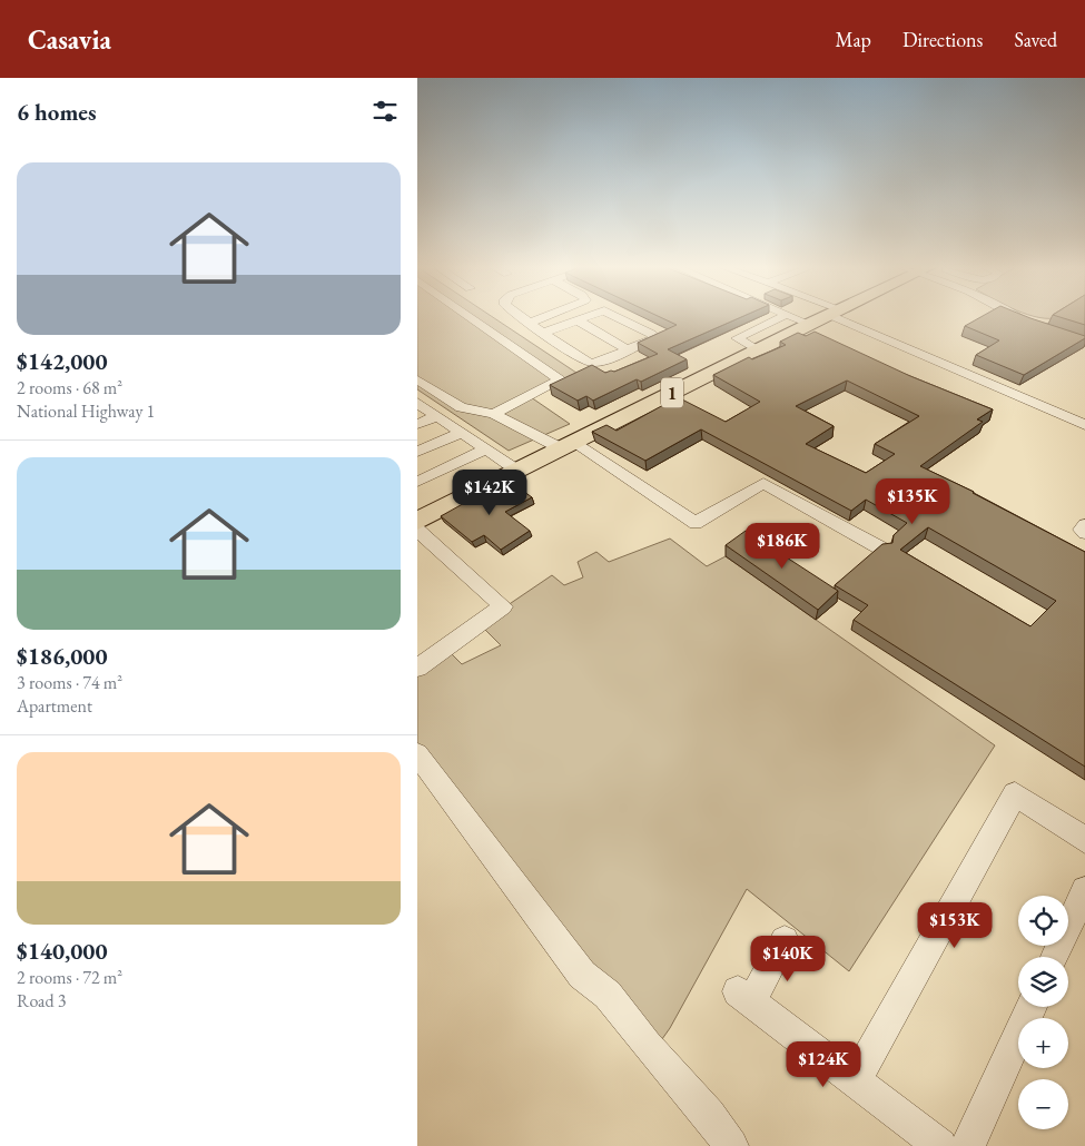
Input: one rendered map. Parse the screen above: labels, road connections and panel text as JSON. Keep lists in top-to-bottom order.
{
  "streets": {
    "highway": ["1"]
  },
  "page": {
    "header": "Casavia",
    "nav": ["Map", "Directions", "Saved"],
    "heading": "6 homes",
    "list": [
      {
        "name": "$142,000",
        "note": "2 rooms · 68 m² · National Highway 1"
      },
      {
        "name": "$186,000",
        "note": "3 rooms · 74 m² · Apartment"
      },
      {
        "name": "$140,000",
        "note": "2 rooms · 72 m² · Road 3"
      }
    ],
    "price": [
      "$142K",
      "$135K",
      "$186K",
      "$153K",
      "$140K",
      "$124K"
    ],
    "map_buttons": ["+", "−"]
  }
}
